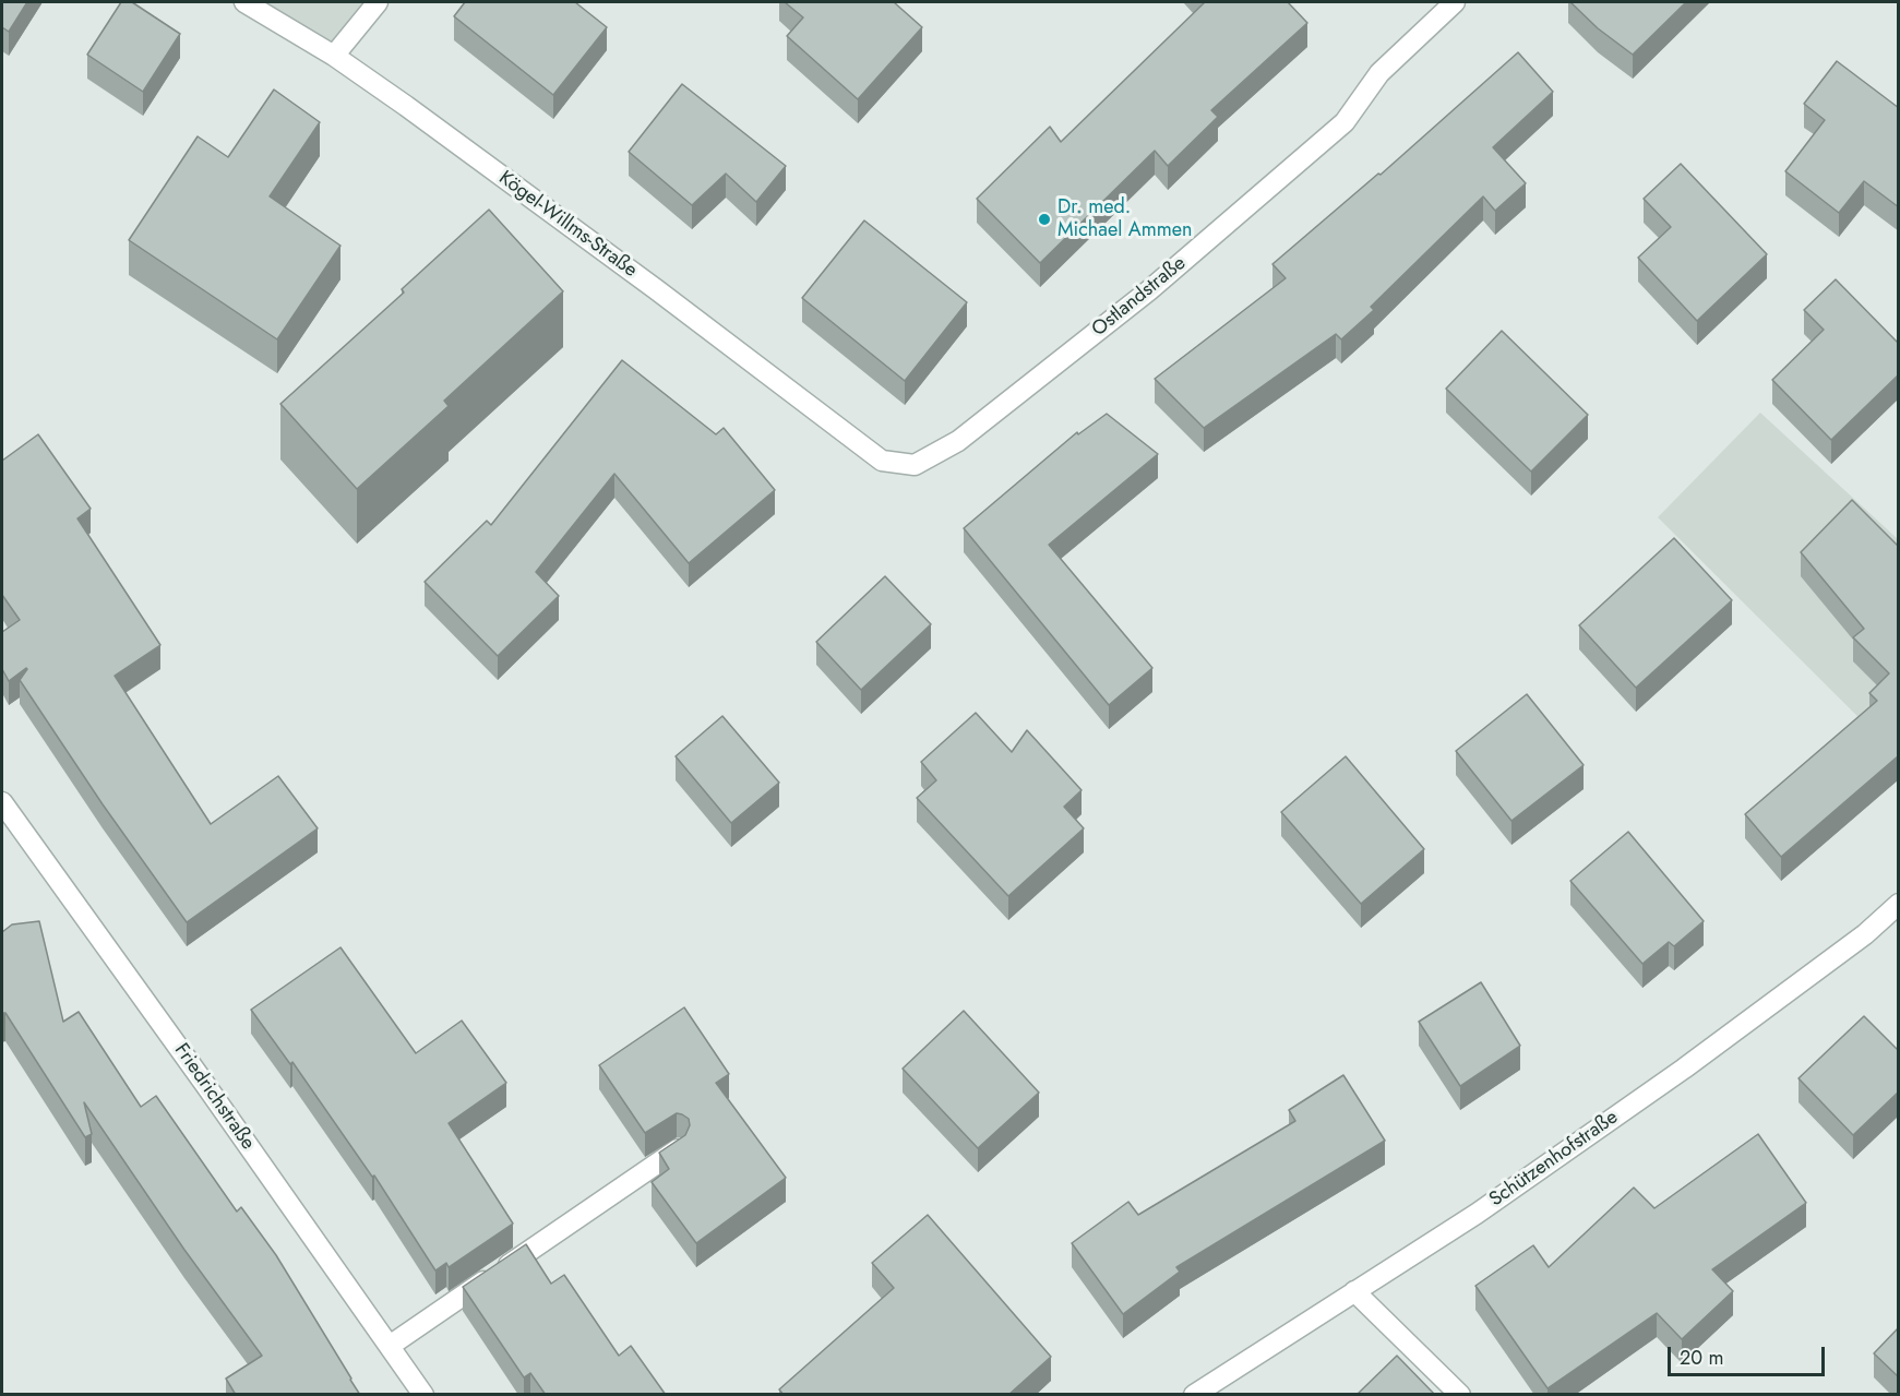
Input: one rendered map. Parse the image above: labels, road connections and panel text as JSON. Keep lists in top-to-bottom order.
{
  "streets": {
    "street": [
      "Kögel-Willms-Straße",
      "Ostlandstraße",
      "Friedrichstraße",
      "Schützenhofstraße"
    ]
  },
  "crossings": [
    ["Kögel-Willms-Straße", "Ostlandstraße"]
  ],
  "places": ["Dr. med. Michael Ammen"],
  "scale_bar": "20 m"
}
